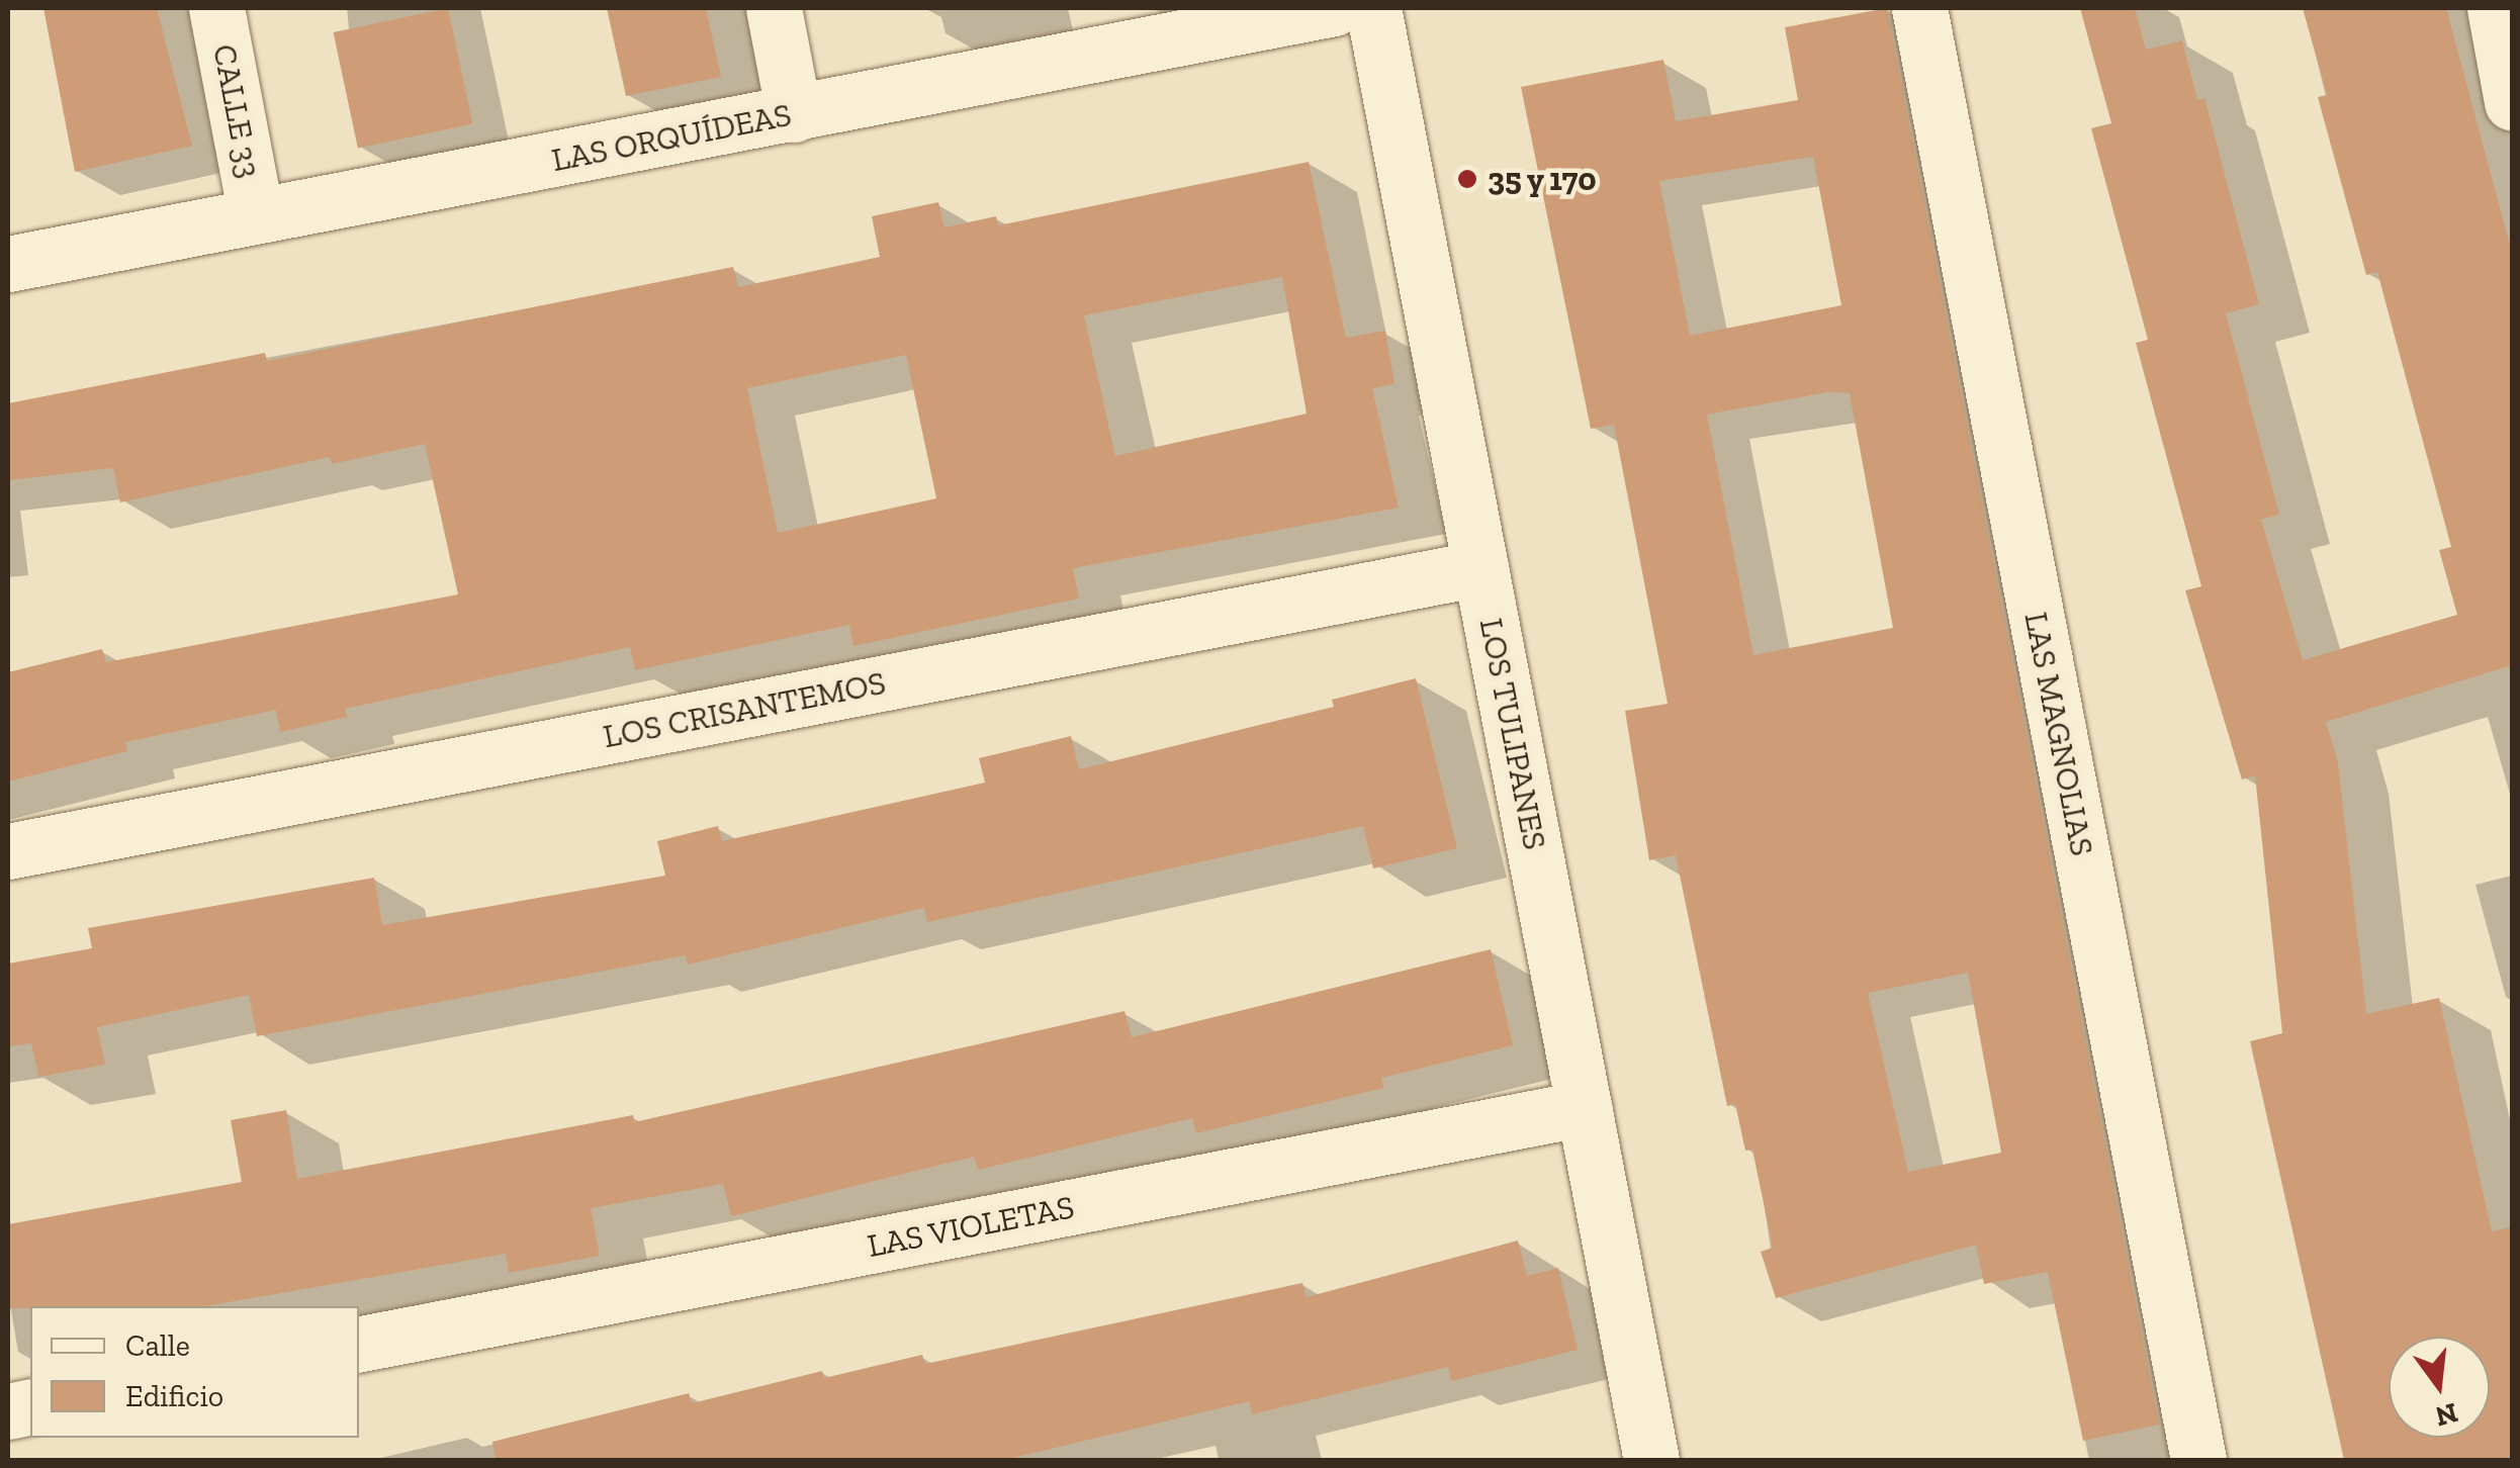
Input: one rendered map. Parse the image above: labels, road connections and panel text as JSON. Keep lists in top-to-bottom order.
{
  "streets": {
    "street": [
      "CALLE 33",
      "LAS ORQUÍDEAS",
      "LOS CRISANTEMOS",
      "LOS TULIPANES",
      "LAS MAGNOLIAS",
      "LAS VIOLETAS"
    ]
  },
  "crossings": [
    ["CALLE 33", "LAS ORQUÍDEAS"],
    ["LOS CRISANTEMOS", "LOS TULIPANES"],
    ["LOS TULIPANES", "LAS VIOLETAS"]
  ],
  "places": ["35 y 170"],
  "legend": ["Calle", "Edificio"],
  "north": "bottom"
}
